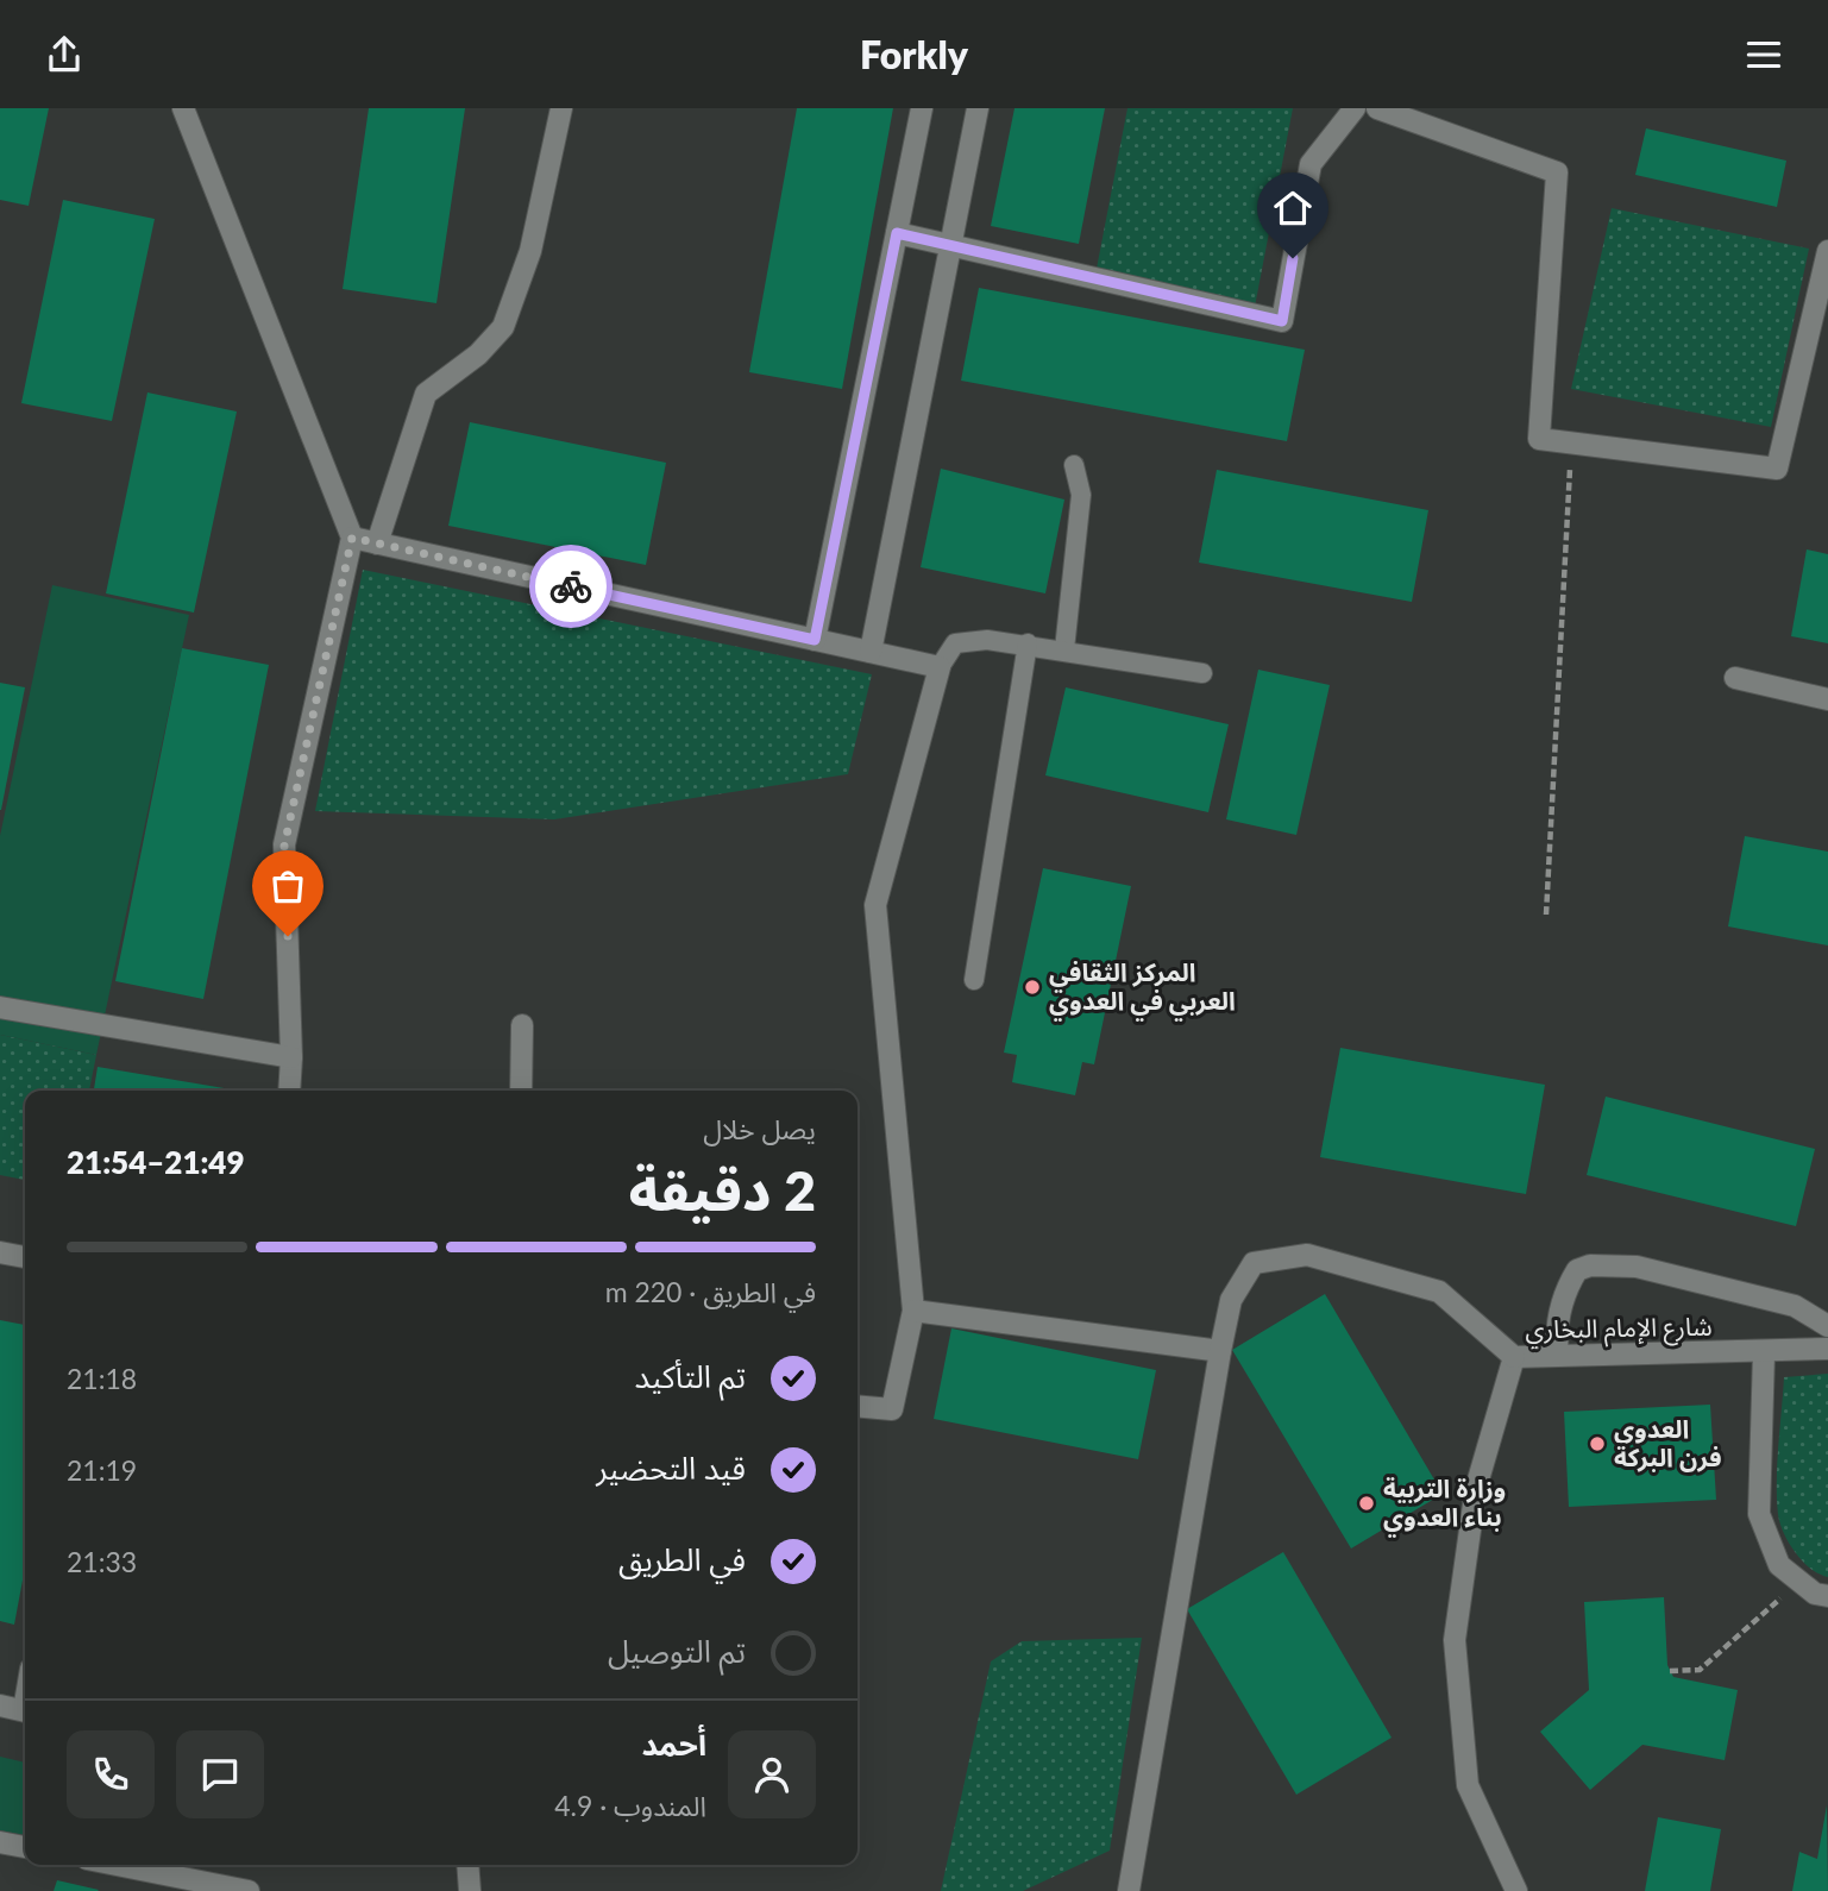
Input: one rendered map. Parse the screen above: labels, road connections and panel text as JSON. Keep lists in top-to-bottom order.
{
  "streets": {
    "street": ["شارع الإمام البخاري"]
  },
  "places": ["المركز الثقافي العربي في العدوي", "العدوي فرن البركة", "وزارة التربية بناء العدوي"],
  "page": {
    "header": "Forkly",
    "heading": ["2 دقيقة", "يصل خلال", "21:49–21:54"],
    "panel": ["أحمد", "المندوب · 4.9"],
    "bar": "في الطريق · 220 m",
    "list": [
      ["تم التأكيد", "21:18"],
      ["قيد التحضير", "21:19"],
      ["في الطريق", "21:33"],
      "تم التوصيل"
    ]
  }
}
